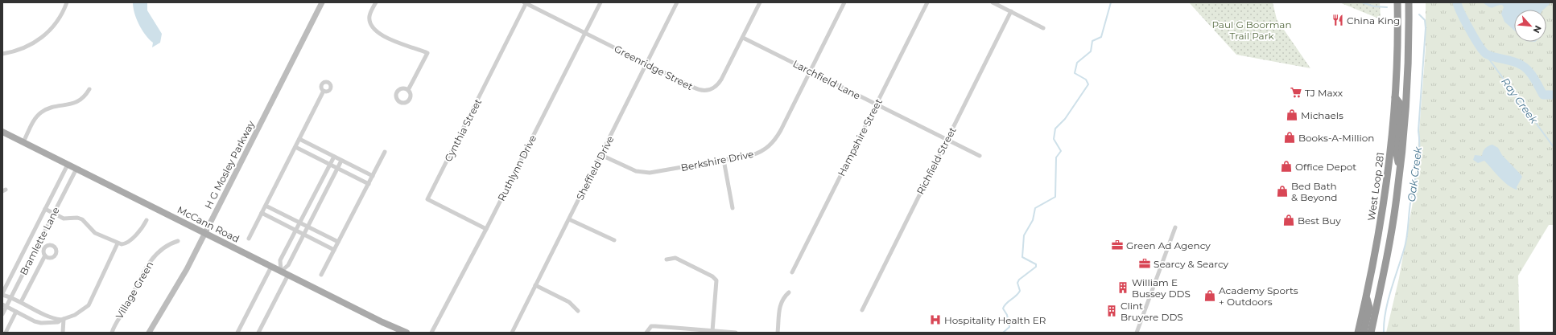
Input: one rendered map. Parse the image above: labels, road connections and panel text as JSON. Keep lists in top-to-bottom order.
{
  "streets": {
    "highway": ["West Loop 281"],
    "main road": ["H G Mosley Parkway", "McCann Road"],
    "street": [
      "Greenridge Street",
      "Larchfield Lane",
      "Cynthia Street",
      "Hampshire Street",
      "Berkshire Drive",
      "Richfield Street",
      "Ruthlynn Drive",
      "Sheffield Drive",
      "Bramlette Lane",
      "Village Green"
    ]
  },
  "crossings": [
    ["Greenridge Street", "Larchfield Lane"],
    ["Greenridge Street", "Cynthia Street"],
    ["Greenridge Street", "Ruthlynn Drive"],
    ["Greenridge Street", "Sheffield Drive"],
    ["Larchfield Lane", "Hampshire Street"],
    ["Larchfield Lane", "Berkshire Drive"],
    ["Larchfield Lane", "Richfield Street"],
    ["Cynthia Street", "Ruthlynn Drive"],
    ["Berkshire Drive", "Sheffield Drive"],
    ["H G Mosley Parkway", "McCann Road"],
    ["McCann Road", "Bramlette Lane"]
  ],
  "water": ["Ray Creek", "Oak Creek"],
  "parks": ["Paul G Boorman Trail Park"],
  "places": {
    "restaurant": ["China King"],
    "supermarket": ["TJ Maxx"],
    "shop": [
      "Michaels",
      "Books-A-Million",
      "Office Depot",
      "Bed Bath & Beyond",
      "Best Buy",
      "Academy Sports + Outdoors"
    ],
    "office": ["Green Ad Agency", "Searcy & Searcy"],
    "building": ["William E Bussey DDS", "Clint Bruyere DDS"],
    "hospital": ["Hospitality Health ER"]
  },
  "north": "bottom right"
}
